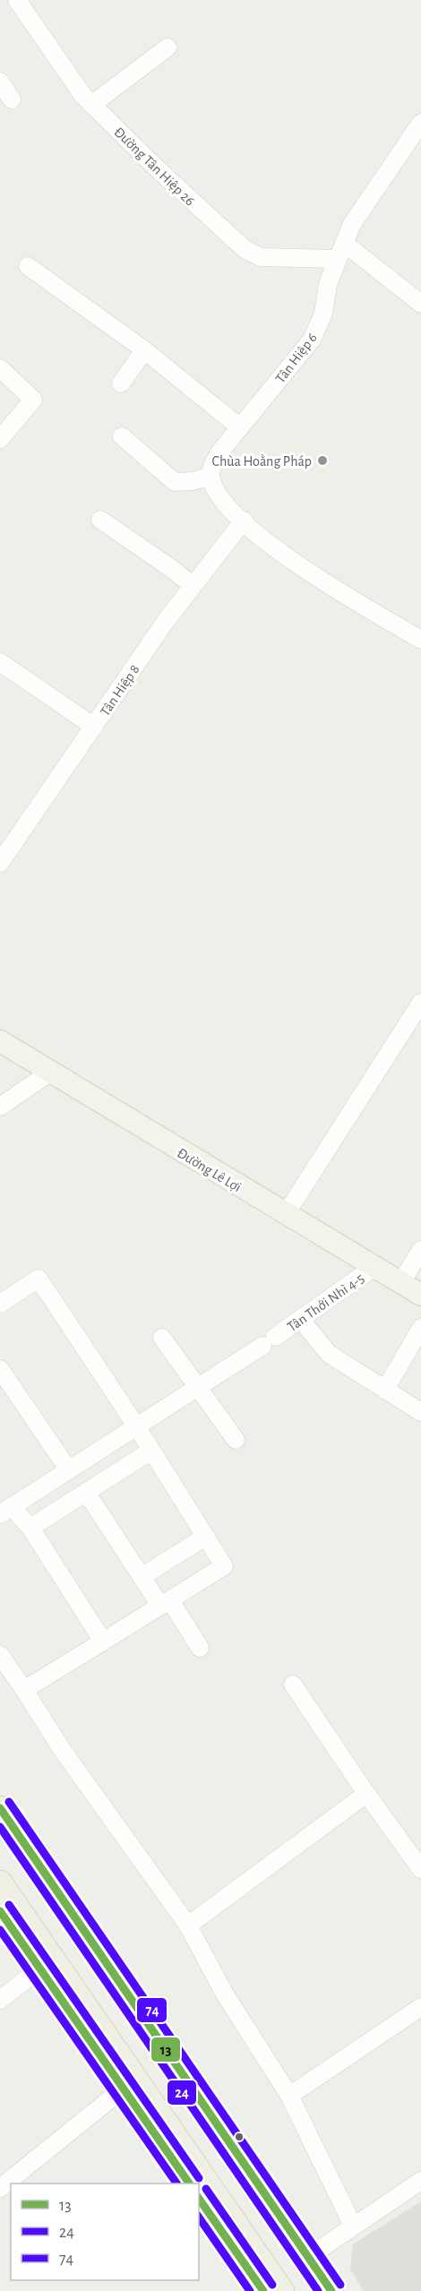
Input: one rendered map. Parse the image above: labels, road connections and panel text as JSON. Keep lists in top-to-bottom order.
{
  "streets": {
    "main road": ["Đường Lê Lợi"],
    "street": [
      "Đường Tân Hiệp 26",
      "Tân Hiệp 6",
      "Tân Hiệp 8",
      "Tân Thới Nhì 4-5"
    ]
  },
  "crossings": [
    ["Đường Tân Hiệp 26", "Tân Hiệp 6"],
    ["Đường Lê Lợi", "Tân Thới Nhì 4-5"]
  ],
  "places": ["Chùa Hoằng Pháp"],
  "lines": ["transit line 74", "transit line 13", "transit line 24"],
  "legend": ["13", "24", "74"]
}
